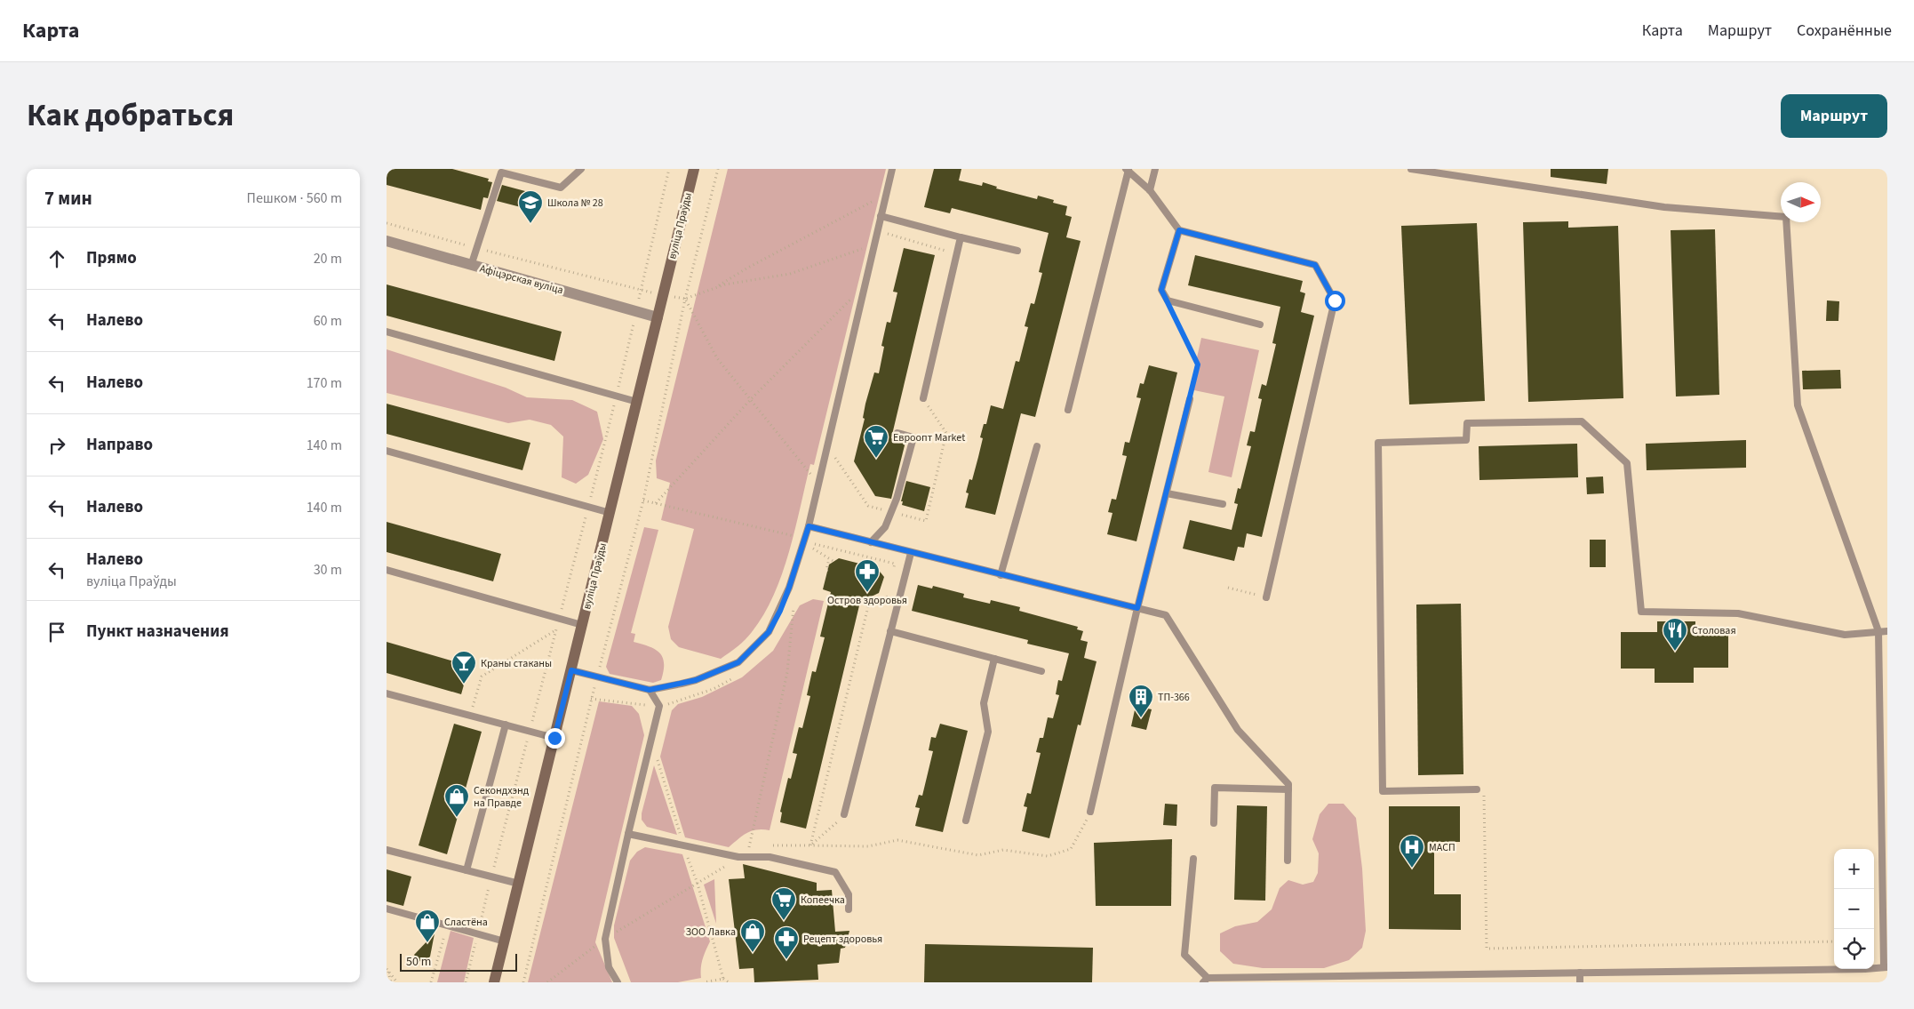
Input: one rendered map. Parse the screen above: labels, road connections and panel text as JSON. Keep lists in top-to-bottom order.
{
  "streets": {
    "main road": ["вуліца Праўды"],
    "street": ["Афіцэрская вуліца"]
  },
  "crossings": [
    ["вуліца Праўды", "Афіцэрская вуліца"]
  ],
  "places": {
    "school or university": ["Школа № 28"],
    "supermarket": ["Евроопт Market", "Копеечка"],
    "pharmacy": ["Остров здоровья", "Рецепт здоровья"],
    "restaurant": ["Столовая"],
    "bar": ["Краны стаканы"],
    "building": ["ТП-366"],
    "shop": ["Секондхэнд на Правде", "Сластёна", "ЗОО Лавка"],
    "hospital": ["МАСП"]
  },
  "scale_bar": "50 m",
  "north": "right",
  "page": {
    "header": "Карта",
    "nav": ["Карта", "Маршрут", "Сохранённые"],
    "title": "Как добраться",
    "buttons": "Маршрут",
    "heading": ["7 мин", "Пешком · 560 m"],
    "list": [
      ["Прямо", "20 m"],
      ["Налево", "60 m"],
      ["Налево", "170 m"],
      ["Направо", "140 m"],
      ["Налево", "140 m"],
      ["Налево", "вуліца Праўды", "30 m"],
      "Пункт назначения"
    ],
    "map_buttons": ["+", "−"],
    "scale": "50 m"
  }
}
